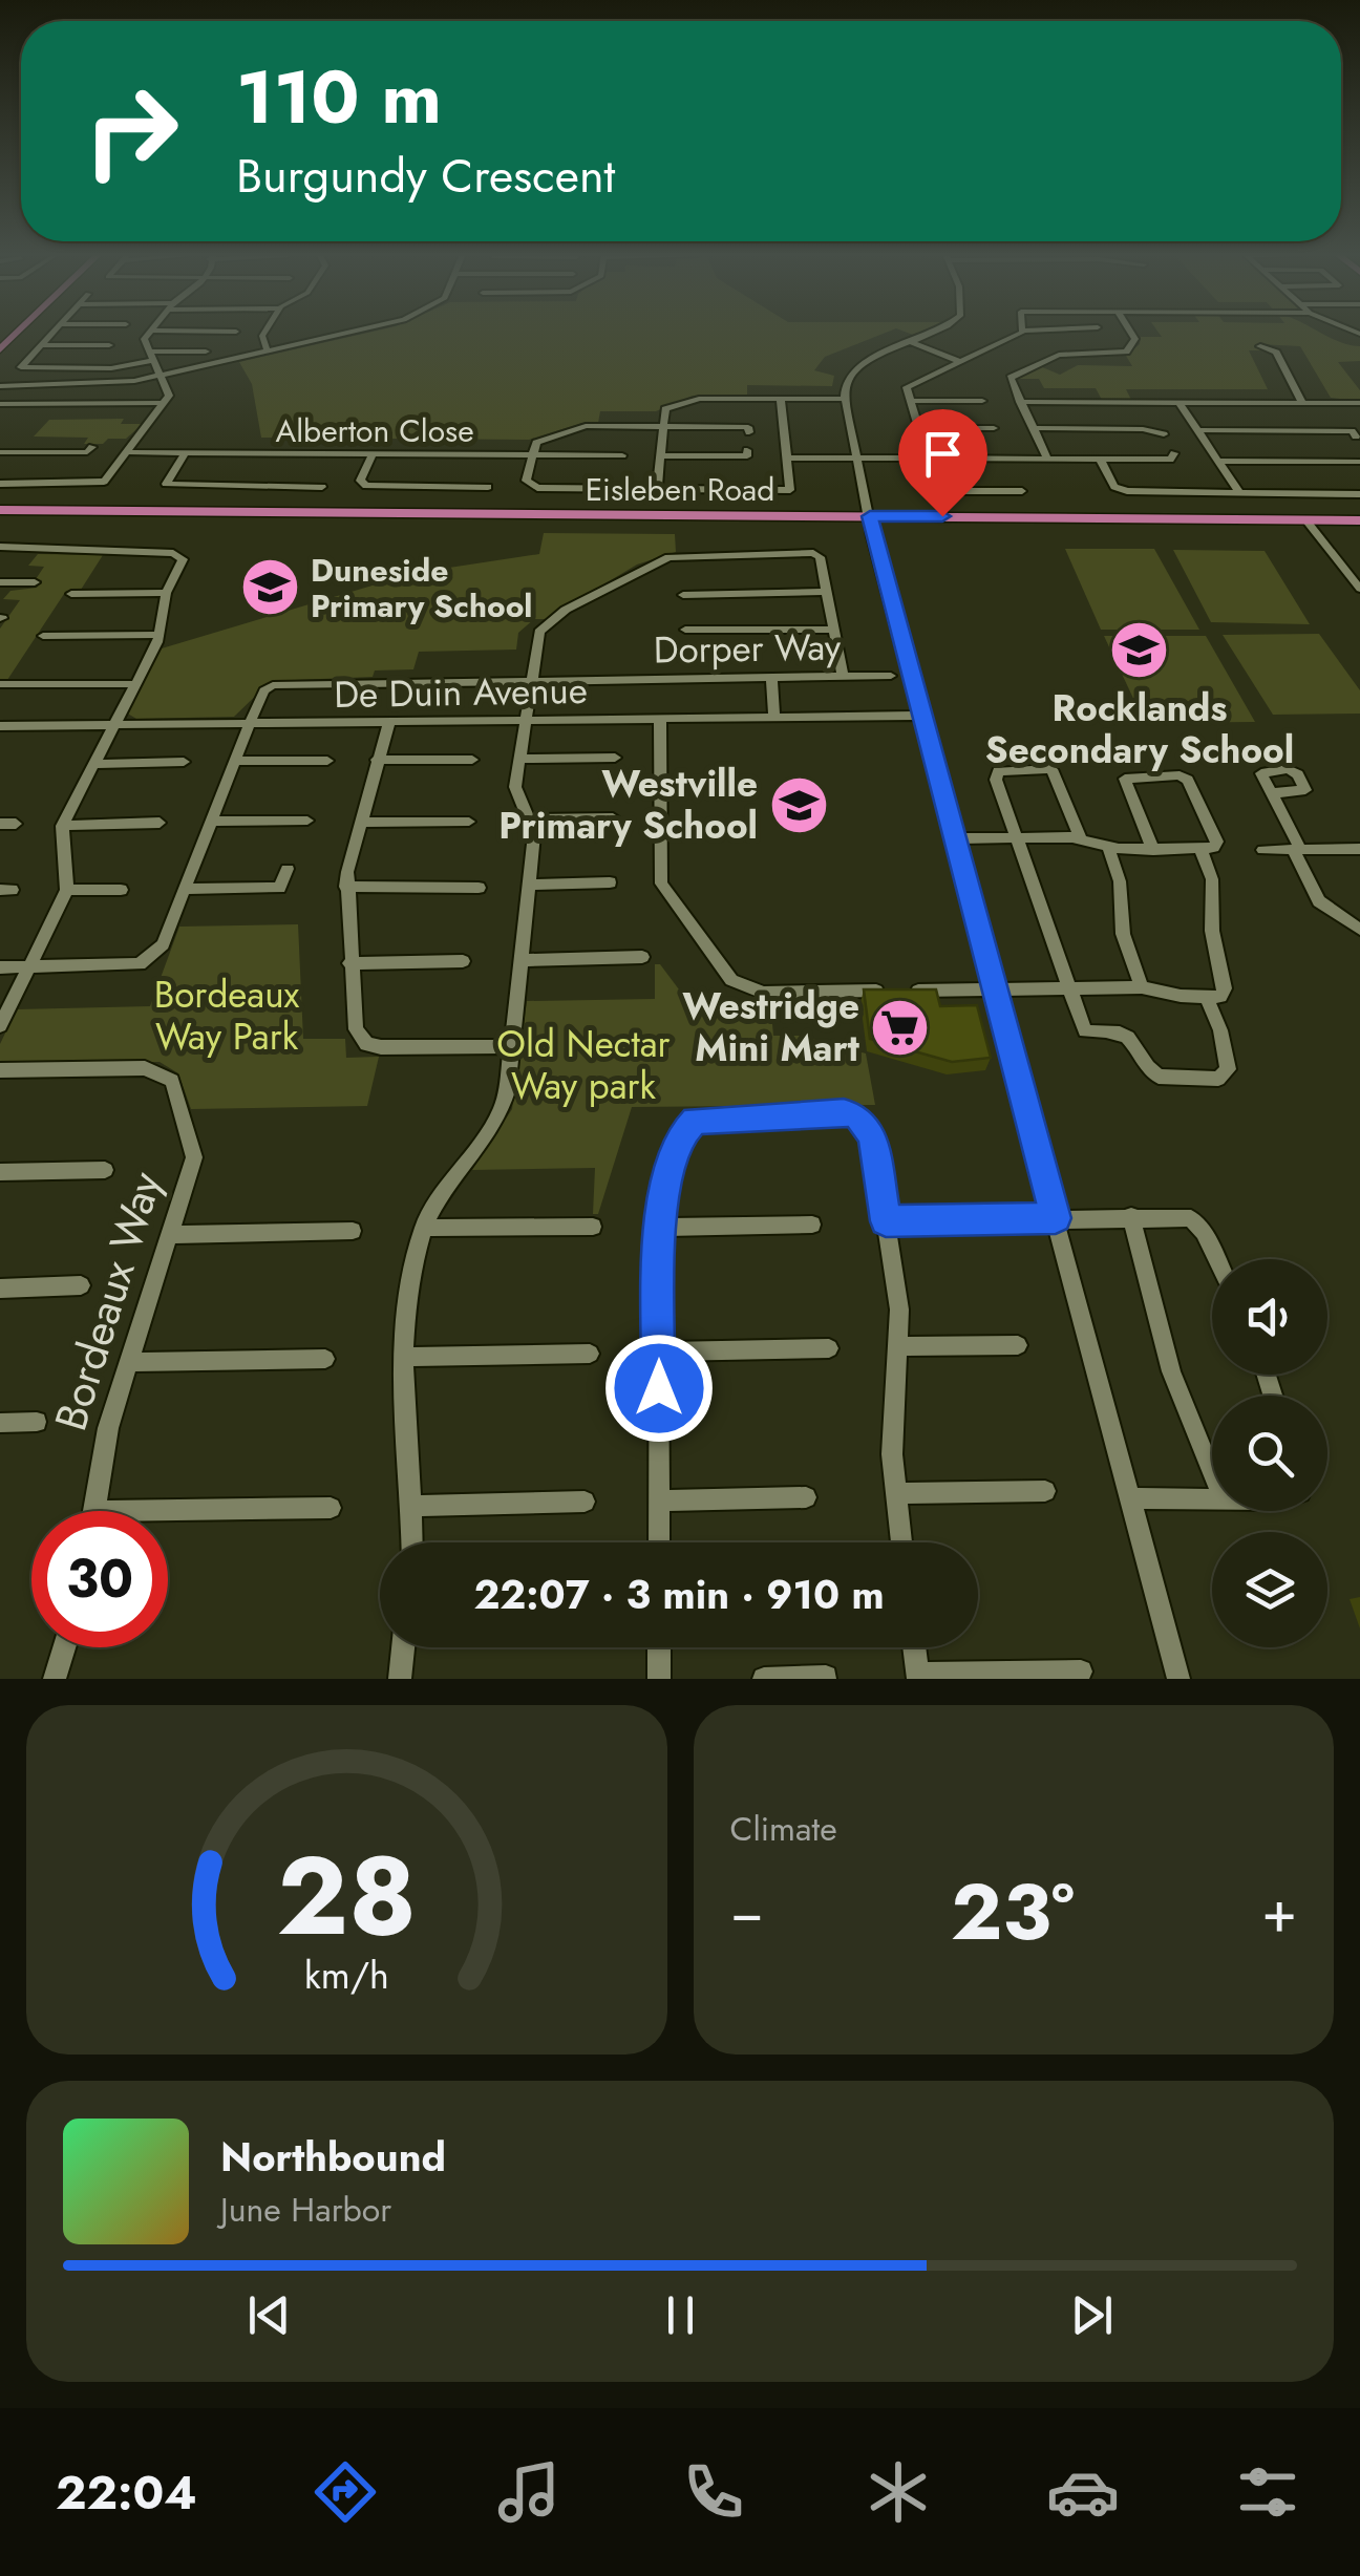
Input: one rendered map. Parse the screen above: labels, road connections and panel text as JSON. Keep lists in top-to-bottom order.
{
  "streets": {
    "main road": ["Eisleben Road"],
    "street": [
      "Alberton Close",
      "Dorper Way",
      "De Duin Avenue",
      "Bordeaux Way"
    ]
  },
  "crossings": [
    ["Dorper Way", "De Duin Avenue"]
  ],
  "parks": ["Bordeaux Way Park", "Old Nectar Way park"],
  "places": {
    "school or university": ["Duneside Primary School", "Rocklands Secondary School", "Westville Primary School"],
    "supermarket": ["Westridge Mini Mart"]
  },
  "page": {
    "turn": ["110 m", "Burgundy Crescent"],
    "limit": "30",
    "trip": "22:07 · 3 min · 910 m",
    "tile": "Climate",
    "heat": ["−", "23°", "+"],
    "song": ["Northbound", "June Harbor"],
    "tabs": "22:04",
    "gauge": ["28", "km/h"]
  }
}
